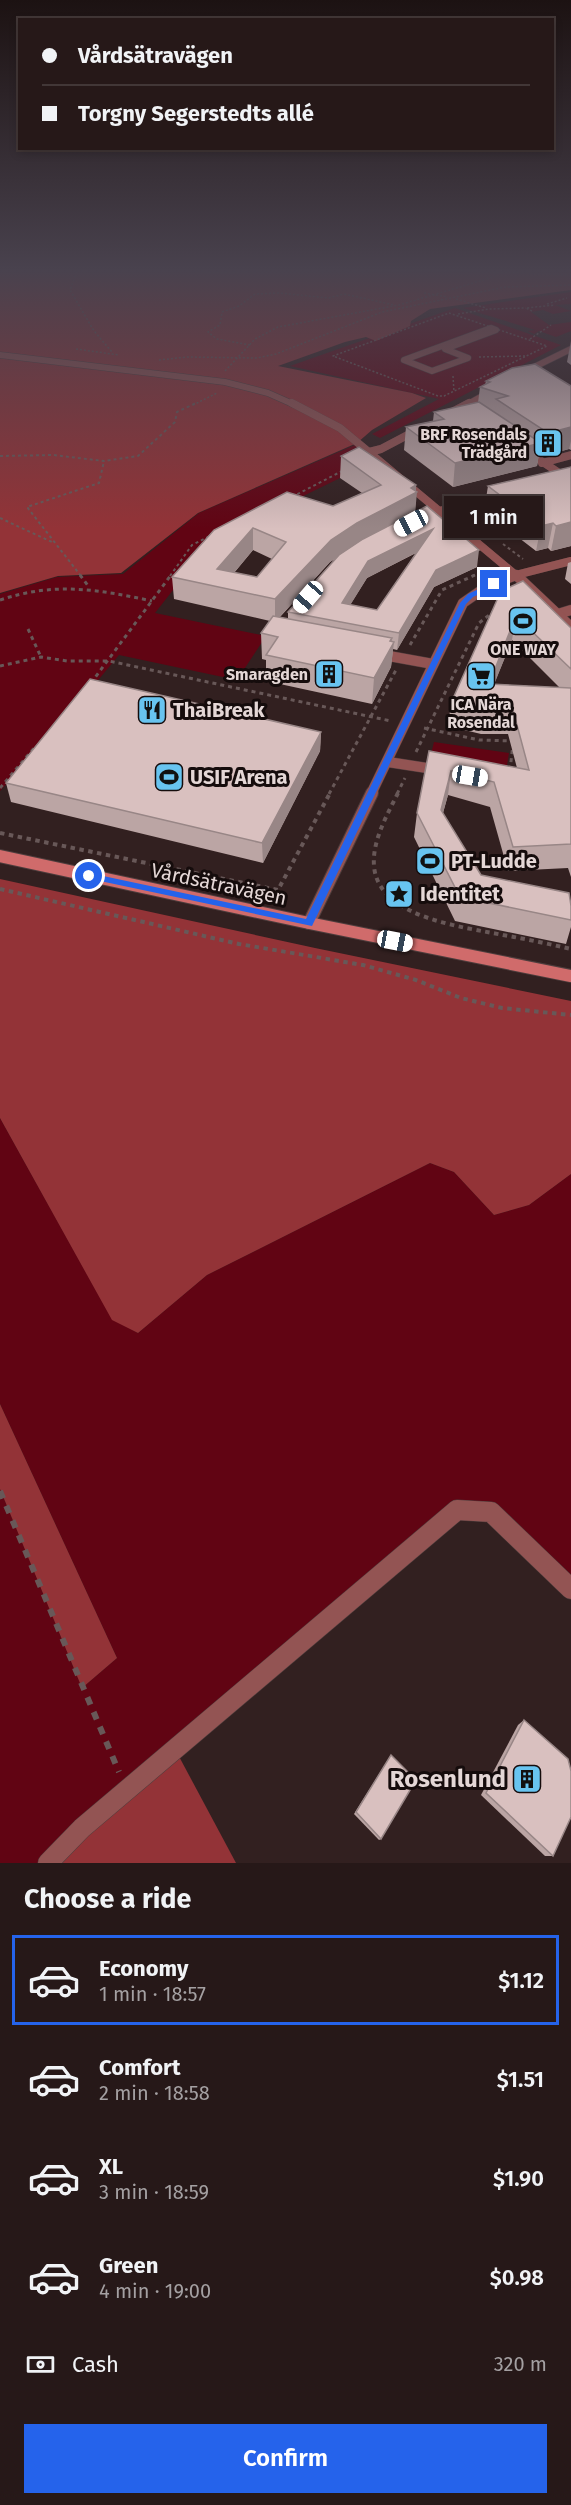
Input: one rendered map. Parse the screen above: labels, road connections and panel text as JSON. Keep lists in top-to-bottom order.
{
  "streets": {
    "main road": ["Vårdsätravägen"]
  },
  "places": {
    "building": ["BRF Rosendals Trädgård", "Smaragden", "Rosenlund"],
    "sports": ["ONE WAY", "USIF Arena", "PT-Ludde"],
    "supermarket": ["ICA Nära Rosendal"],
    "restaurant": ["ThaiBreak"],
    "place": ["Identitet"]
  },
  "page": {
    "banner": ["Vårdsätravägen", "Torgny Segerstedts allé"],
    "bubble": "1 min",
    "heading": "Choose a ride",
    "list": [
      {
        "name": "Economy",
        "note": "1 min · 18:57",
        "value": "$1.12"
      },
      {
        "name": "Comfort",
        "note": "2 min · 18:58",
        "value": "$1.51"
      },
      {
        "name": "XL",
        "note": "3 min · 18:59",
        "value": "$1.90"
      },
      {
        "name": "Green",
        "note": "4 min · 19:00",
        "value": "$0.98"
      }
    ],
    "pay": ["Cash", "320 m"],
    "buttons": "Confirm"
  }
}
